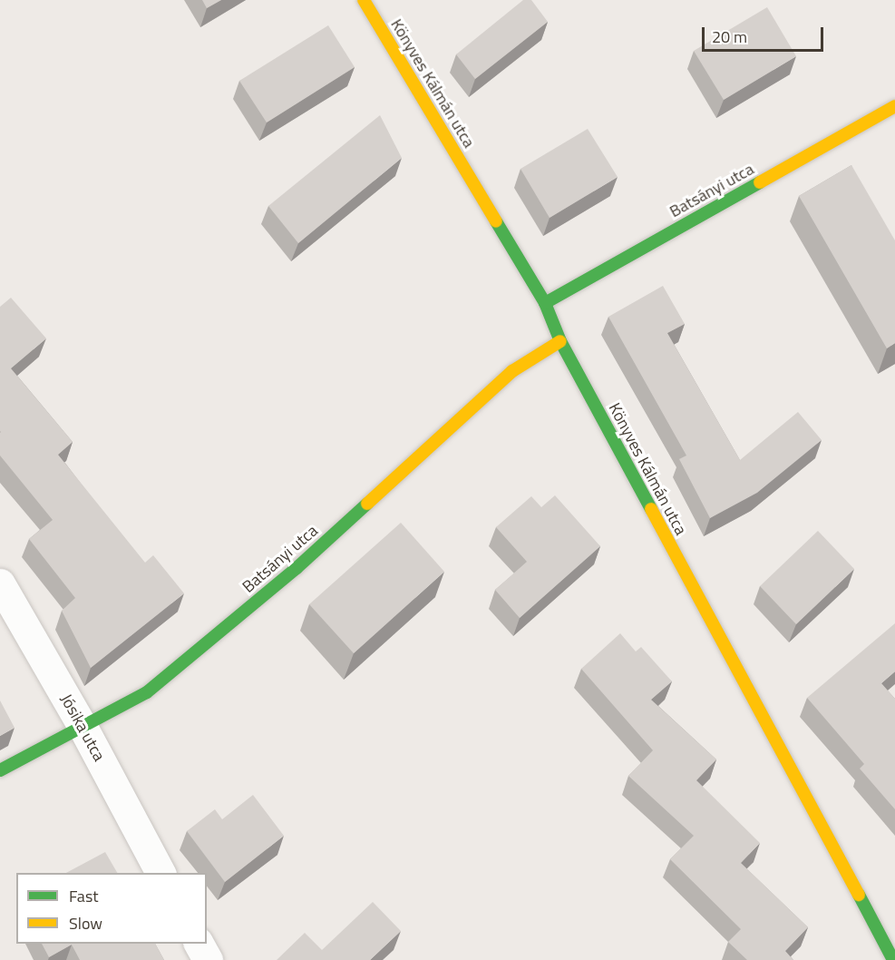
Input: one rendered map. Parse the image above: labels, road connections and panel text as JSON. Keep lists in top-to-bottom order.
{
  "streets": {
    "street": ["Könyves Kálmán utca", "Batsányi utca", "Jósika utca"]
  },
  "crossings": [
    ["Könyves Kálmán utca", "Batsányi utca"],
    ["Batsányi utca", "Jósika utca"]
  ],
  "legend": ["Fast", "Slow"],
  "scale_bar": "20 m"
}
